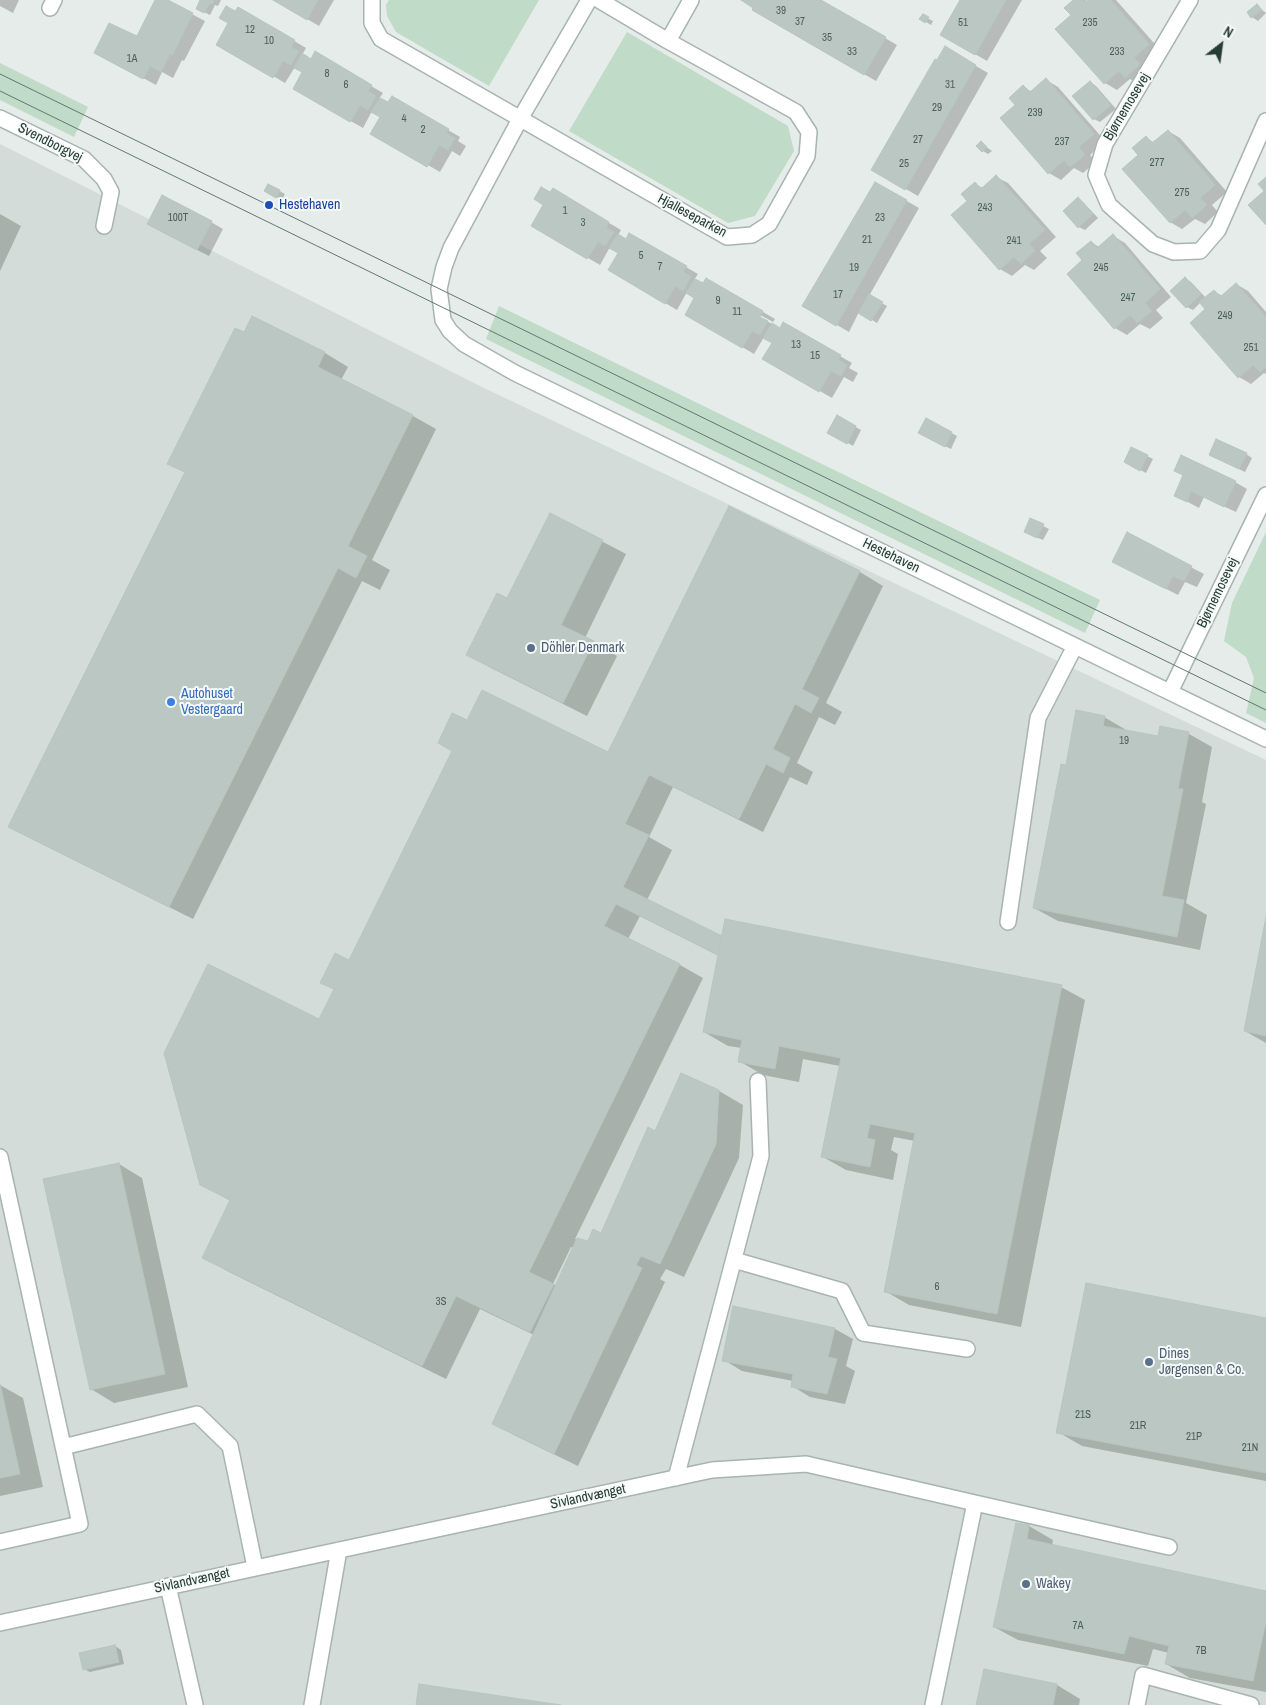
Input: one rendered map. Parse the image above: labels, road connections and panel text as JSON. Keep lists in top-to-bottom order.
{
  "streets": {
    "street": [
      "Bjørnemosevej",
      "Svendborgvej",
      "Hjalleseparken",
      "Hestehaven",
      "Sivlandvænget"
    ]
  },
  "crossings": [
    ["Bjørnemosevej", "Hestehaven"],
    ["Hjalleseparken", "Hestehaven"]
  ],
  "places": [
    "Hestehaven",
    "Döhler Denmark",
    "Autohuset Vestergaard",
    "Dines Jørgensen & Co.",
    "Wakey"
  ],
  "house_numbers": [
    "39",
    "37",
    "51",
    "235",
    "12",
    "35",
    "10",
    "33",
    "233",
    "1A",
    "8",
    "6",
    "31",
    "29",
    "239",
    "4",
    "2",
    "27",
    "237",
    "277",
    "25",
    "275",
    "243",
    "1",
    "100T",
    "23",
    "3",
    "21",
    "241",
    "5",
    "7",
    "19",
    "245",
    "17",
    "247",
    "9",
    "11",
    "249",
    "13",
    "251",
    "15",
    "19",
    "6",
    "3S",
    "21S",
    "21R",
    "21P",
    "21N",
    "7A",
    "7B"
  ],
  "north": "top right"
}
